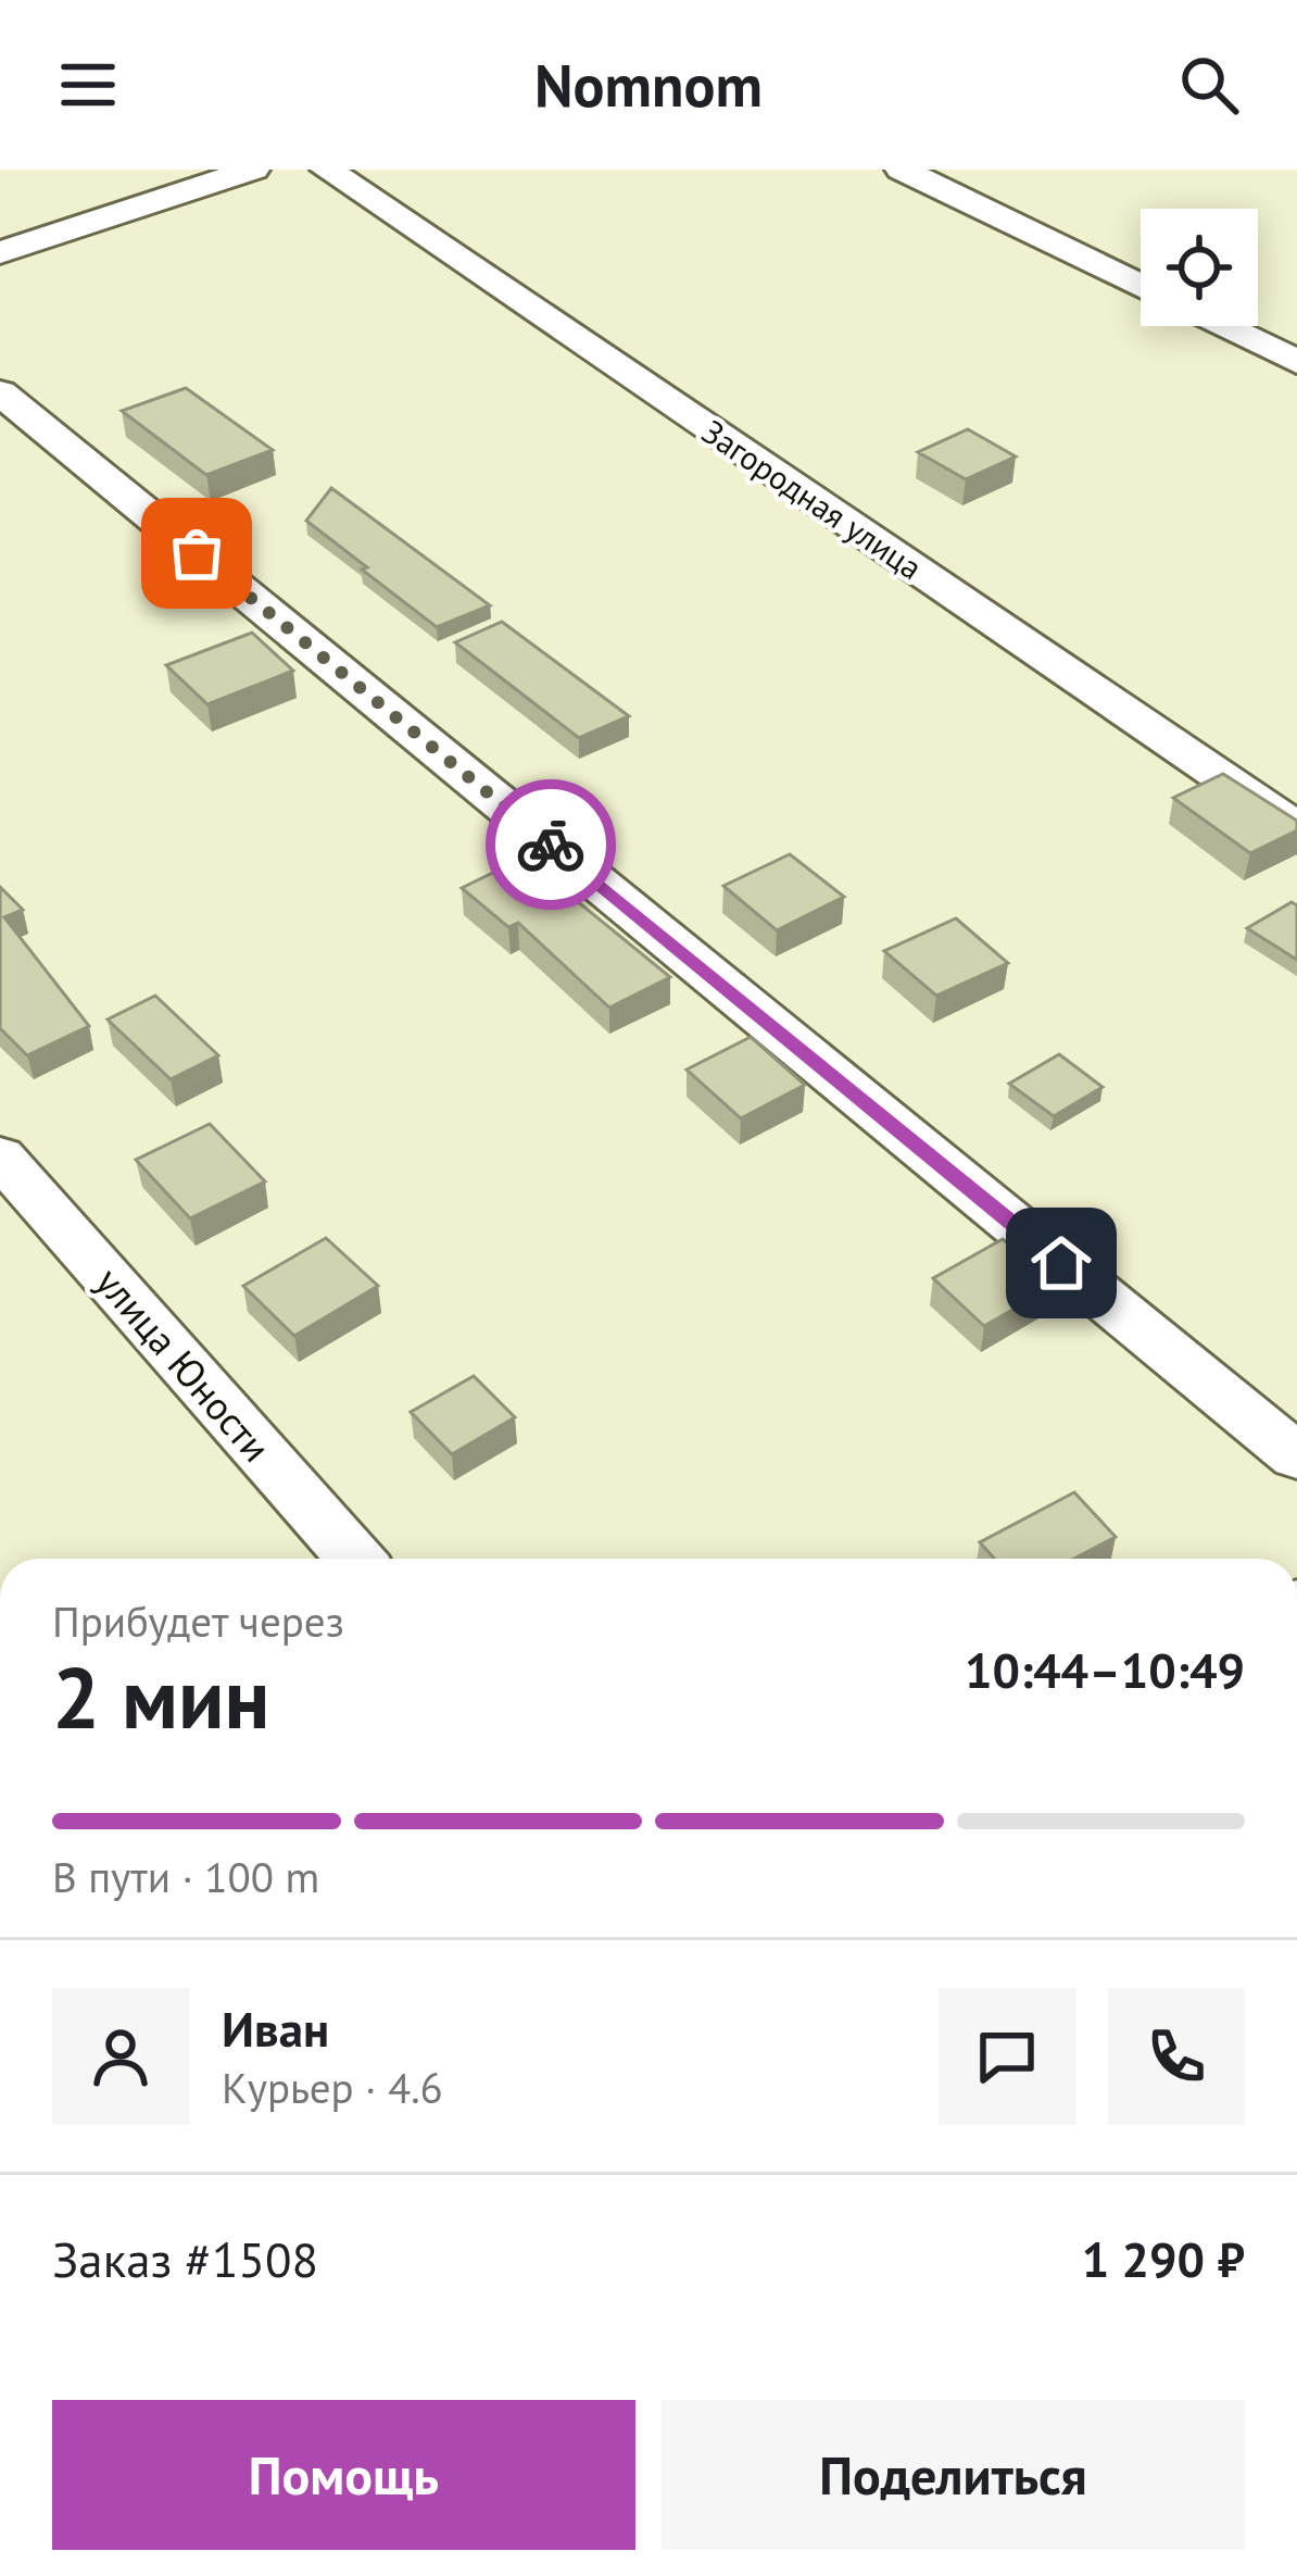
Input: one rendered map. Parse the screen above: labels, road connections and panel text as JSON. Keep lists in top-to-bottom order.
{
  "streets": {
    "street": ["Загородная улица", "улица Юности"]
  },
  "page": {
    "header": "Nomnom",
    "heading": ["2 мин", "Прибудет через", "10:44–10:49"],
    "panel": [
      "Иван",
      "Курьер · 4.6",
      "Заказ #1508",
      "1 290 ₽"
    ],
    "bar": "В пути · 100 m",
    "buttons": ["Помощь", "Поделиться"]
  }
}
